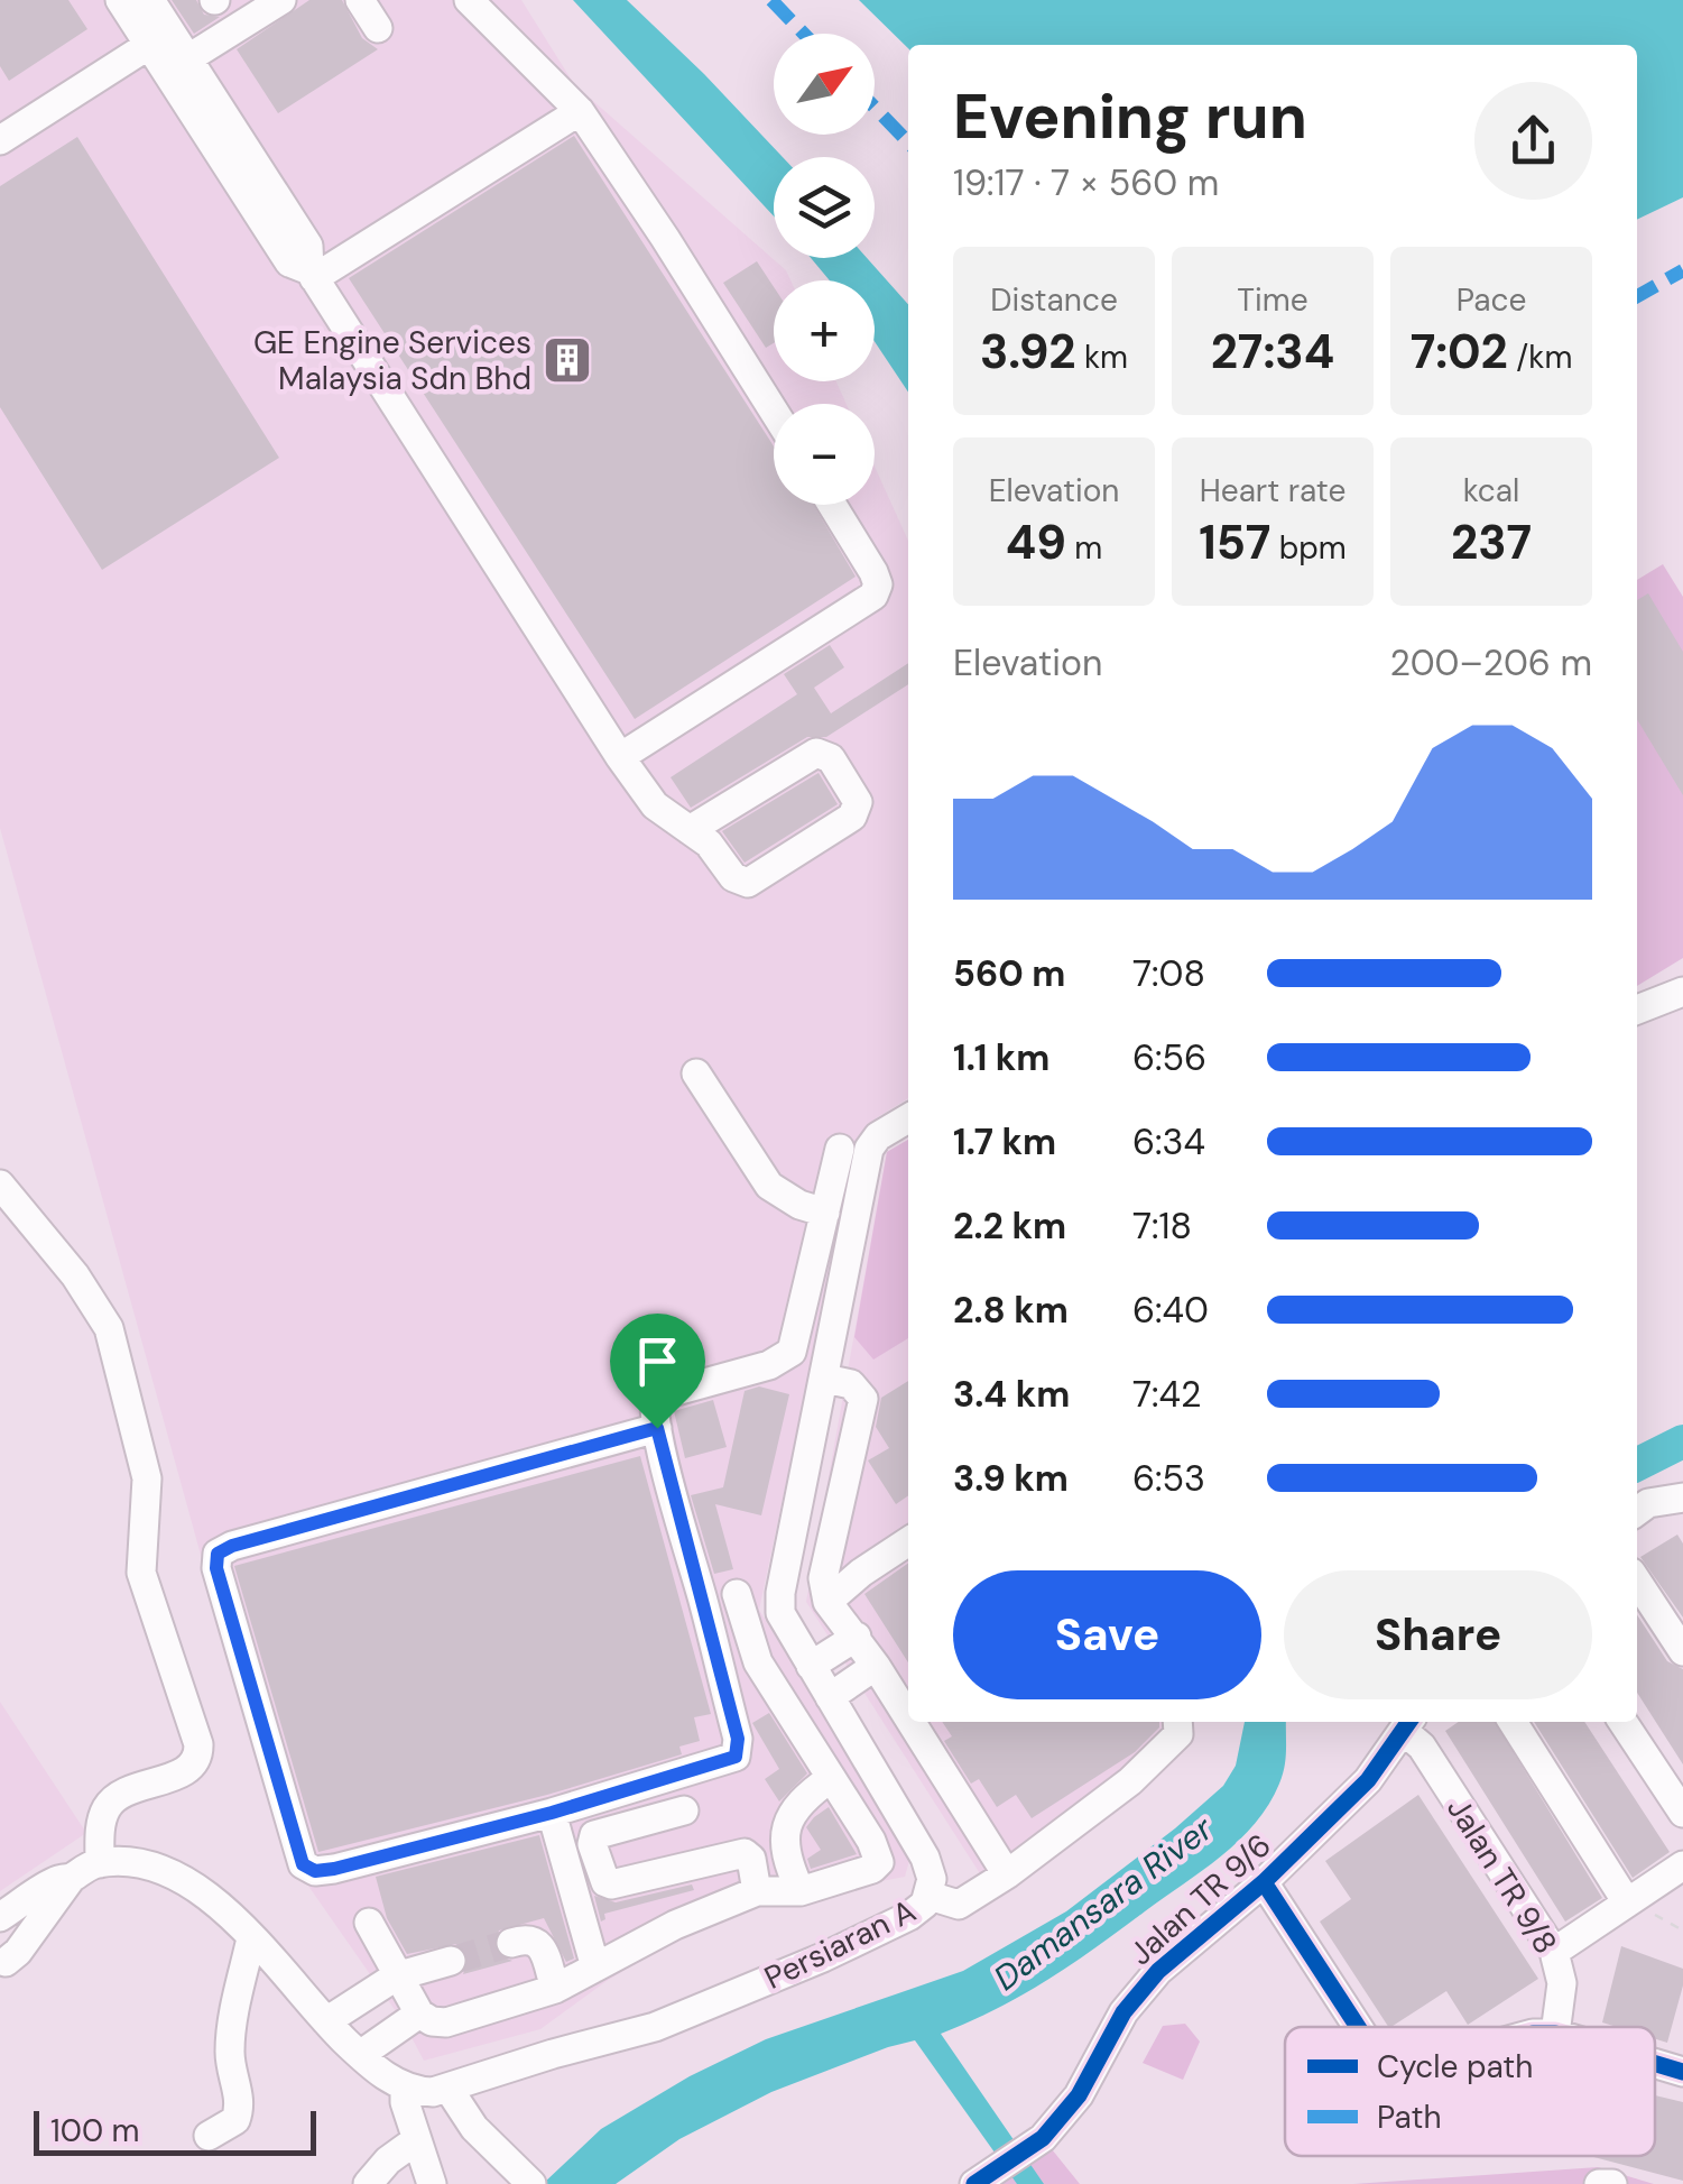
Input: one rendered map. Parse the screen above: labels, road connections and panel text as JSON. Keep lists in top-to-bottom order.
{
  "streets": {
    "street": ["Jalan TR 9/8", "Jalan TR 9/6", "Persiaran A"]
  },
  "crossings": [
    ["Jalan TR 9/8", "Jalan TR 9/6"]
  ],
  "water": ["Damansara River"],
  "places": {
    "building": ["GE Engine Services Malaysia Sdn Bhd"]
  },
  "legend": ["Cycle path", "Path"],
  "scale_bar": "100 m",
  "north": "top right",
  "page": {
    "map_buttons": ["+", "−"],
    "heading": ["Evening run", "19:17 · 7 × 560 m"],
    "stats": [
      ["Distance", "3.92 km"],
      ["Time", "27:34"],
      ["Pace", "7:02 /km"],
      ["Elevation", "49 m"],
      ["Heart rate", "157 bpm"],
      ["kcal", "237"]
    ],
    "chart": ["Elevation", "200–206 m"],
    "list": [
      {
        "name": "560 m",
        "note": "7:08"
      },
      {
        "name": "1.1 km",
        "note": "6:56"
      },
      {
        "name": "1.7 km",
        "note": "6:34"
      },
      {
        "name": "2.2 km",
        "note": "7:18"
      },
      {
        "name": "2.8 km",
        "note": "6:40"
      },
      {
        "name": "3.4 km",
        "note": "7:42"
      },
      {
        "name": "3.9 km",
        "note": "6:53"
      }
    ],
    "buttons": ["Save", "Share"],
    "scale": "100 m"
  }
}
